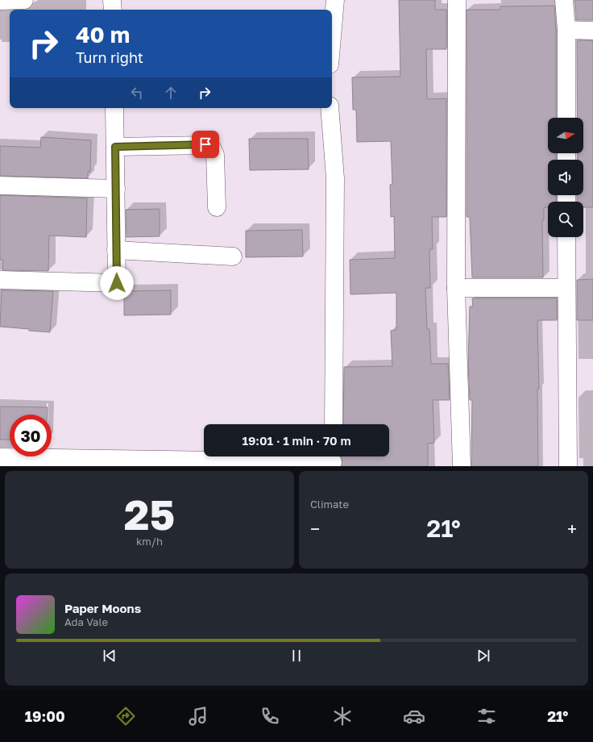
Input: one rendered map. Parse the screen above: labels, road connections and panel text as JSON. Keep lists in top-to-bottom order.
{
  "north": "right",
  "page": {
    "turn": ["40 m", "Turn right"],
    "limit": "30",
    "trip": "19:01 · 1 min · 70 m",
    "tile": [
      ["25", "km/h"],
      "Climate"
    ],
    "heat": ["−", "21°", "+"],
    "song": ["Paper Moons", "Ada Vale"],
    "tabs": ["19:00", "21°"]
  }
}
